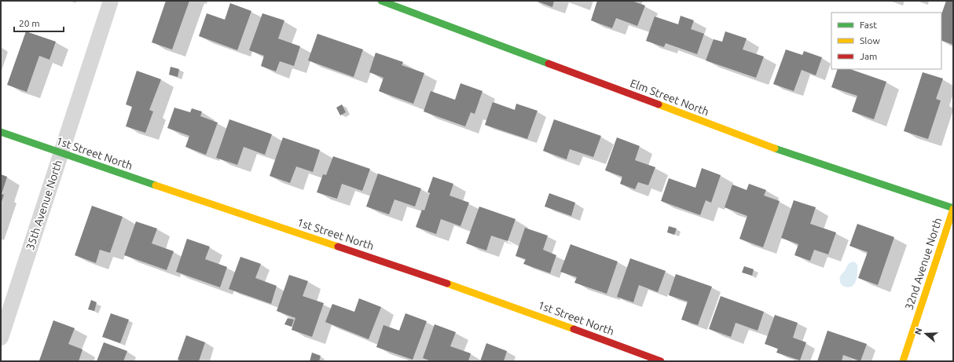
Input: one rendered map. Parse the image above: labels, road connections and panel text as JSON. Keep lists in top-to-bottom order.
{
  "streets": {
    "street": [
      "Elm Street North",
      "1st Street North",
      "35th Avenue North",
      "32nd Avenue North"
    ]
  },
  "crossings": [
    ["Elm Street North", "32nd Avenue North"],
    ["1st Street North", "35th Avenue North"]
  ],
  "legend": ["Fast", "Slow", "Jam"],
  "scale_bar": "20 m",
  "north": "left"
}
